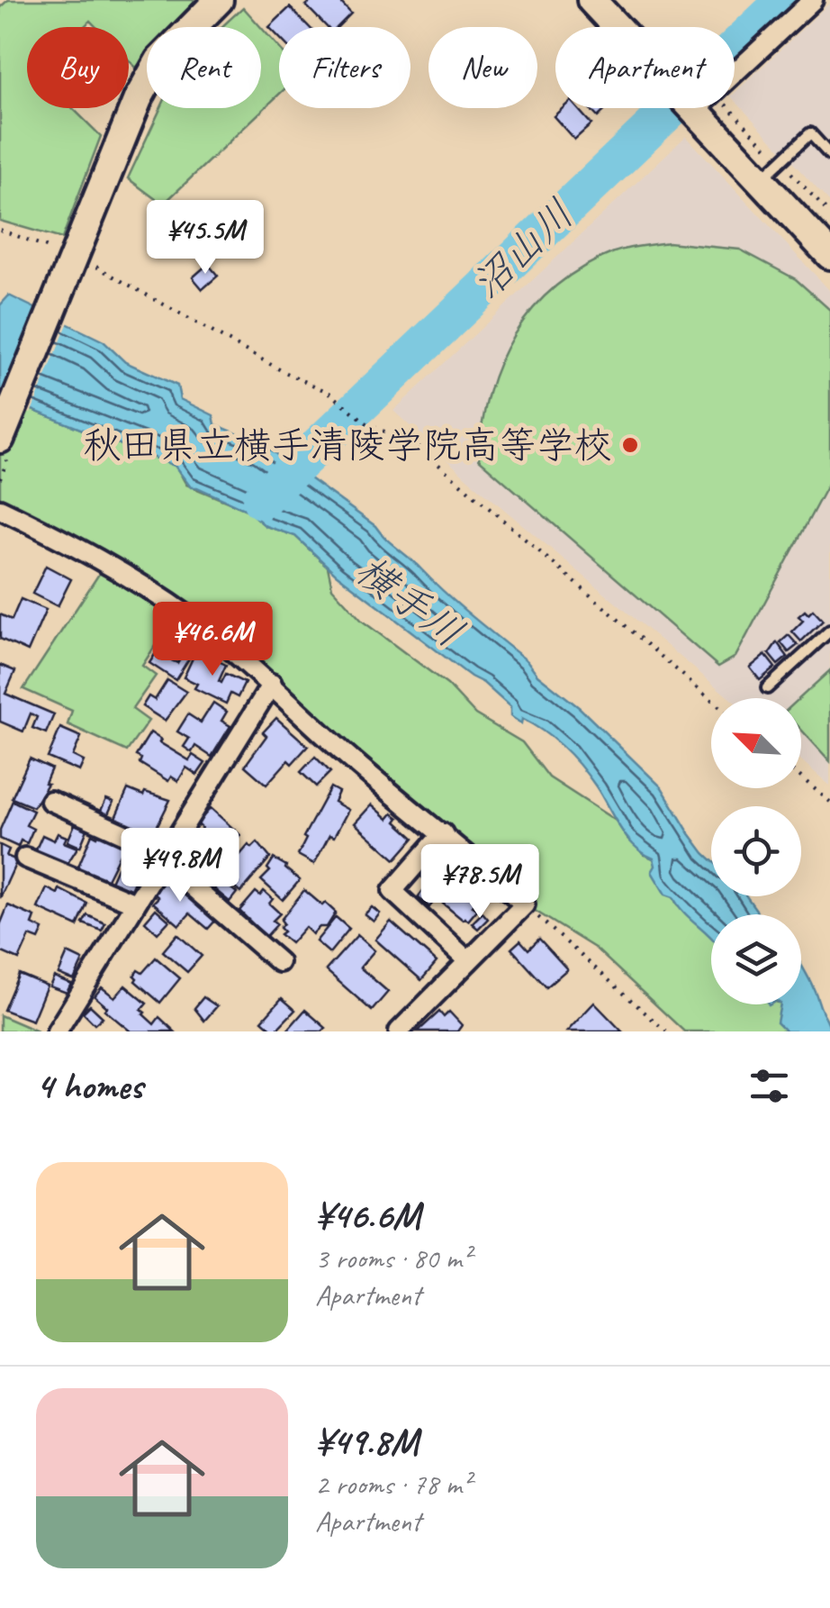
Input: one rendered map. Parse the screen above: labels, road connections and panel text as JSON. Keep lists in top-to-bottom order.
{
  "water": ["沼山川", "横手川"],
  "places": ["秋田県立横手清陵学院高等学校"],
  "north": "top left",
  "page": {
    "chip": [
      "Buy",
      "Rent",
      "Filters",
      "New",
      "Apartment"
    ],
    "price": [
      "¥45.5M",
      "¥46.6M",
      "¥49.8M",
      "¥78.5M"
    ],
    "heading": "4 homes",
    "list": [
      {
        "name": "¥46.6M",
        "note": "3 rooms · 80 m² · Apartment"
      },
      {
        "name": "¥49.8M",
        "note": "2 rooms · 78 m² · Apartment"
      }
    ]
  }
}
